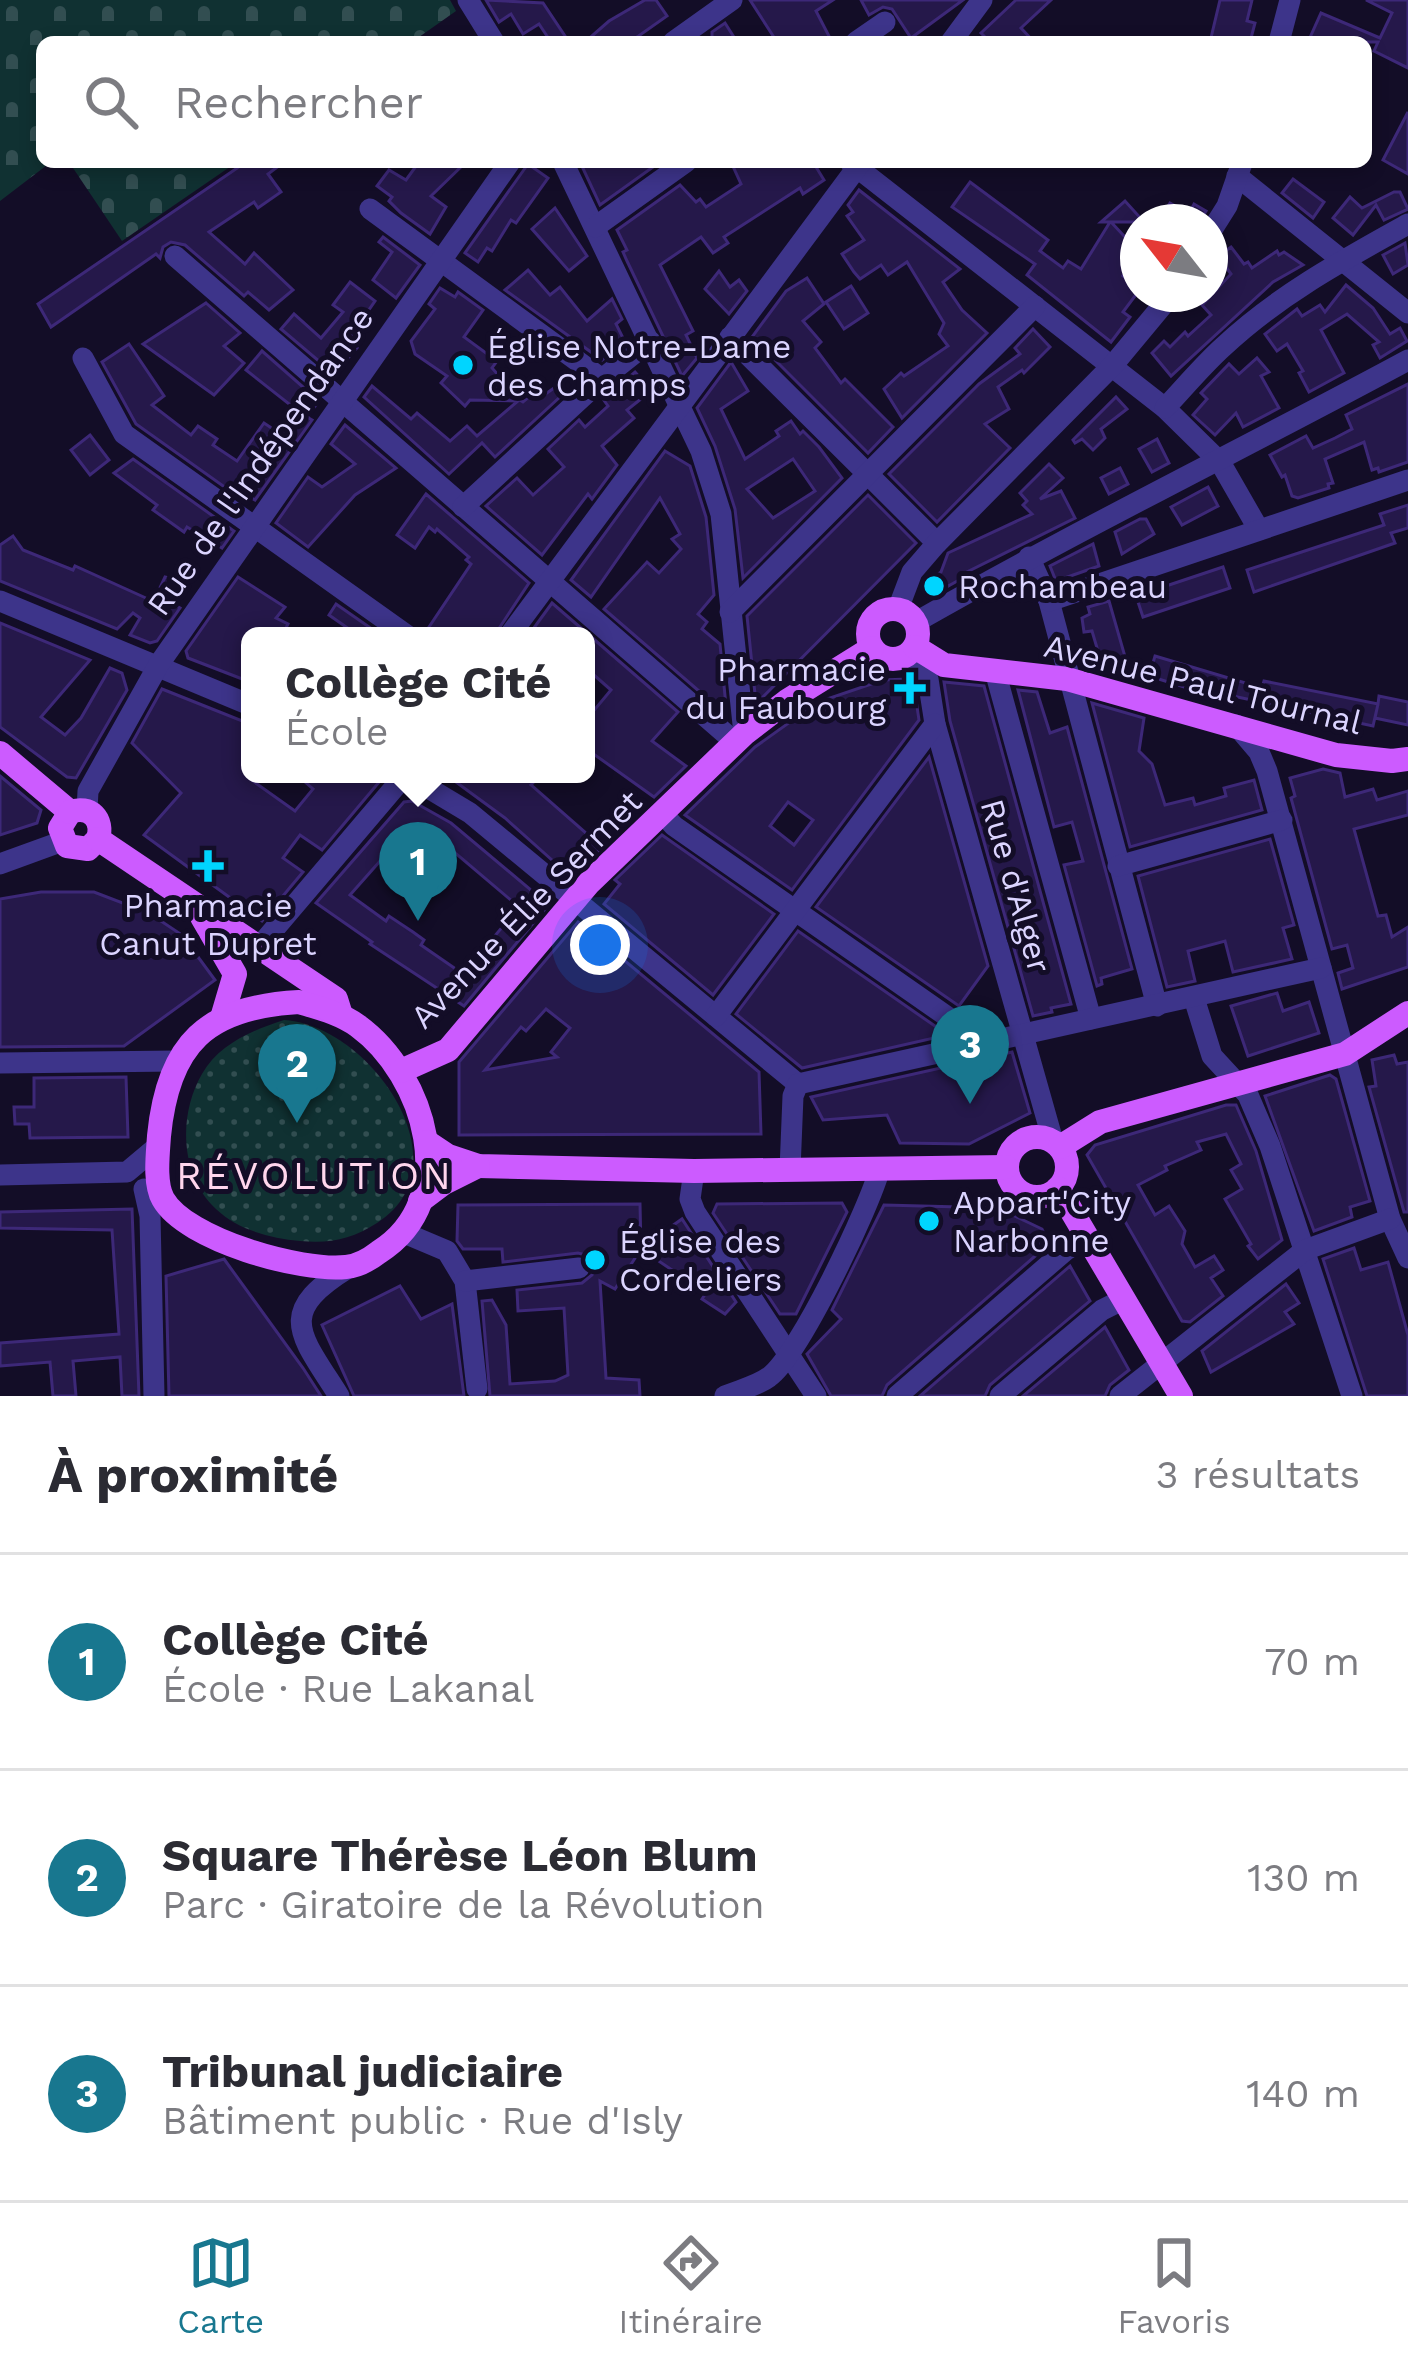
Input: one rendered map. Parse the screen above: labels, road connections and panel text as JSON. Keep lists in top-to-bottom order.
{
  "streets": {
    "main road": ["Avenue Paul Tournal", "Avenue Élie Sermet"],
    "street": ["Rue de l'Indépendance", "Rue d'Alger"]
  },
  "crossings": [
    ["Avenue Paul Tournal", "Rue d'Alger"]
  ],
  "districts": ["RÉVOLUTION"],
  "places": {
    "other": [
      "Église Notre-Dame des Champs",
      "Rochambeau",
      "Appart'City Narbonne",
      "Église des Cordeliers"
    ],
    "health": ["Pharmacie du Faubourg", "Pharmacie Canut Dupret"]
  },
  "north": "top left",
  "page": {
    "search": "Rechercher",
    "popup": ["Collège Cité", "École"],
    "pins": ["1", "3", "2"],
    "heading": ["À proximité", "3 résultats"],
    "list": [
      {
        "mark": "1",
        "name": "Collège Cité",
        "note": "École · Rue Lakanal",
        "value": "70 m"
      },
      {
        "mark": "2",
        "name": "Square Thérèse Léon Blum",
        "note": "Parc · Giratoire de la Révolution",
        "value": "130 m"
      },
      {
        "mark": "3",
        "name": "Tribunal judiciaire",
        "note": "Bâtiment public · Rue d'Isly",
        "value": "140 m"
      }
    ],
    "nav": ["Carte", "Itinéraire", "Favoris"]
  }
}
